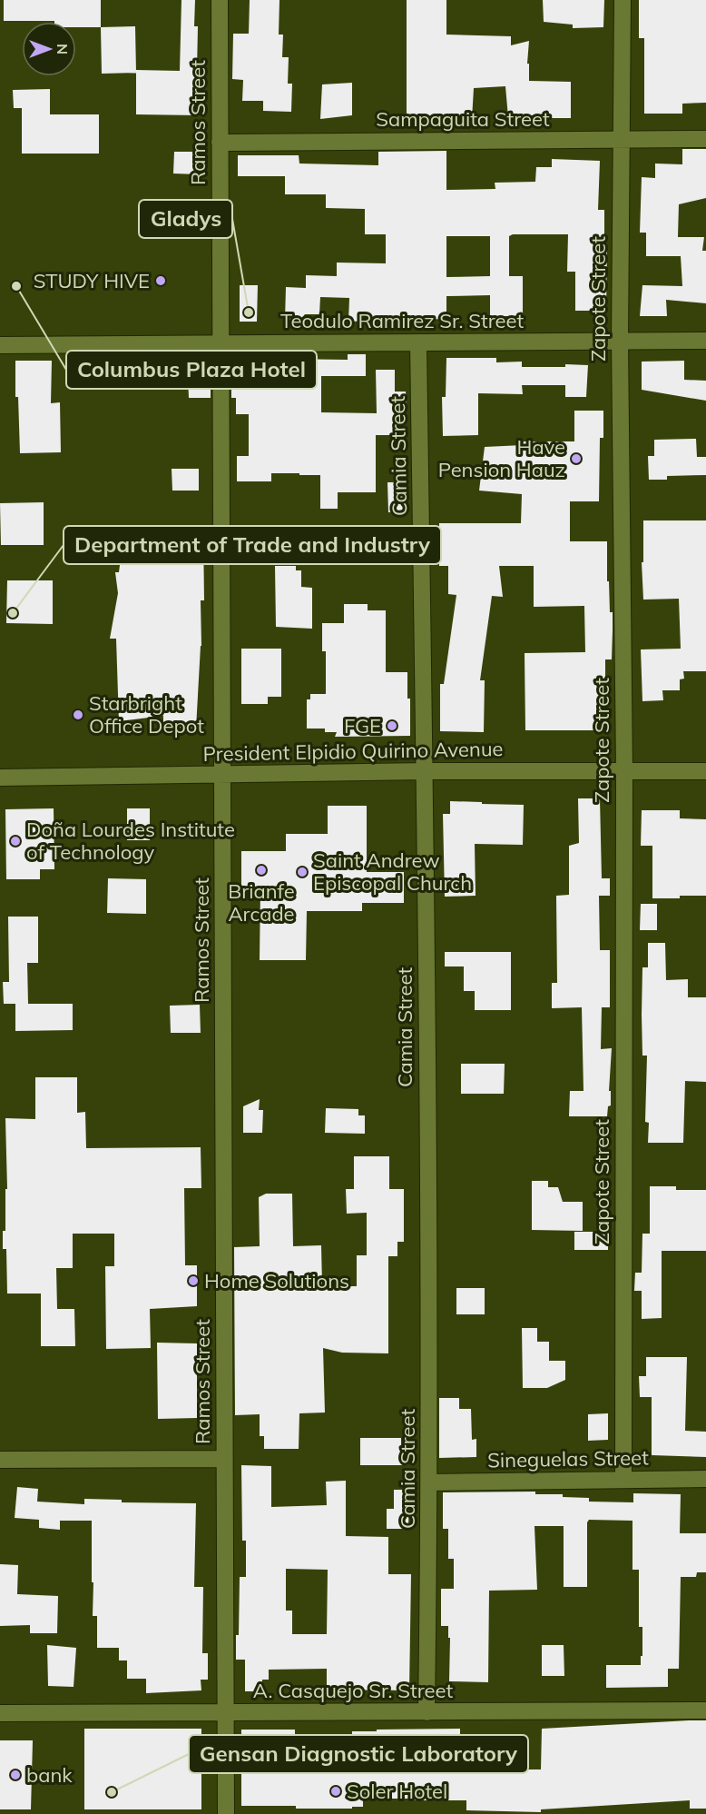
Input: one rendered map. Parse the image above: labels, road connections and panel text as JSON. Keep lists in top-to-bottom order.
{
  "streets": {
    "street": [
      "Sampaguita Street",
      "Ramos Street",
      "Zapote Street",
      "Teodulo Ramirez Sr. Street",
      "Camia Street",
      "President Elpidio Quirino Avenue",
      "Sineguelas Street",
      "A. Casquejo Sr. Street"
    ]
  },
  "crossings": [
    ["Sampaguita Street", "Ramos Street"],
    ["Sampaguita Street", "Zapote Street"],
    ["Ramos Street", "Teodulo Ramirez Sr. Street"],
    ["Ramos Street", "President Elpidio Quirino Avenue"],
    ["Ramos Street", "A. Casquejo Sr. Street"],
    ["Zapote Street", "Teodulo Ramirez Sr. Street"],
    ["Zapote Street", "President Elpidio Quirino Avenue"],
    ["Zapote Street", "Sineguelas Street"],
    ["Teodulo Ramirez Sr. Street", "Camia Street"],
    ["Camia Street", "President Elpidio Quirino Avenue"],
    ["Camia Street", "Sineguelas Street"],
    ["Camia Street", "A. Casquejo Sr. Street"]
  ],
  "places": [
    "STUDY HIVE",
    "Columbus Plaza Hotel",
    "Gladys",
    "Have Pension Hauz",
    "Department of Trade and Industry",
    "Starbright Office Depot",
    "FGE",
    "Doña Lourdes Institute of Technology",
    "Brianfe Arcade",
    "Saint Andrew Episcopal Church",
    "Home Solutions",
    "bank",
    "Soler Hotel",
    "Gensan Diagnostic Laboratory"
  ],
  "north": "right"
}
